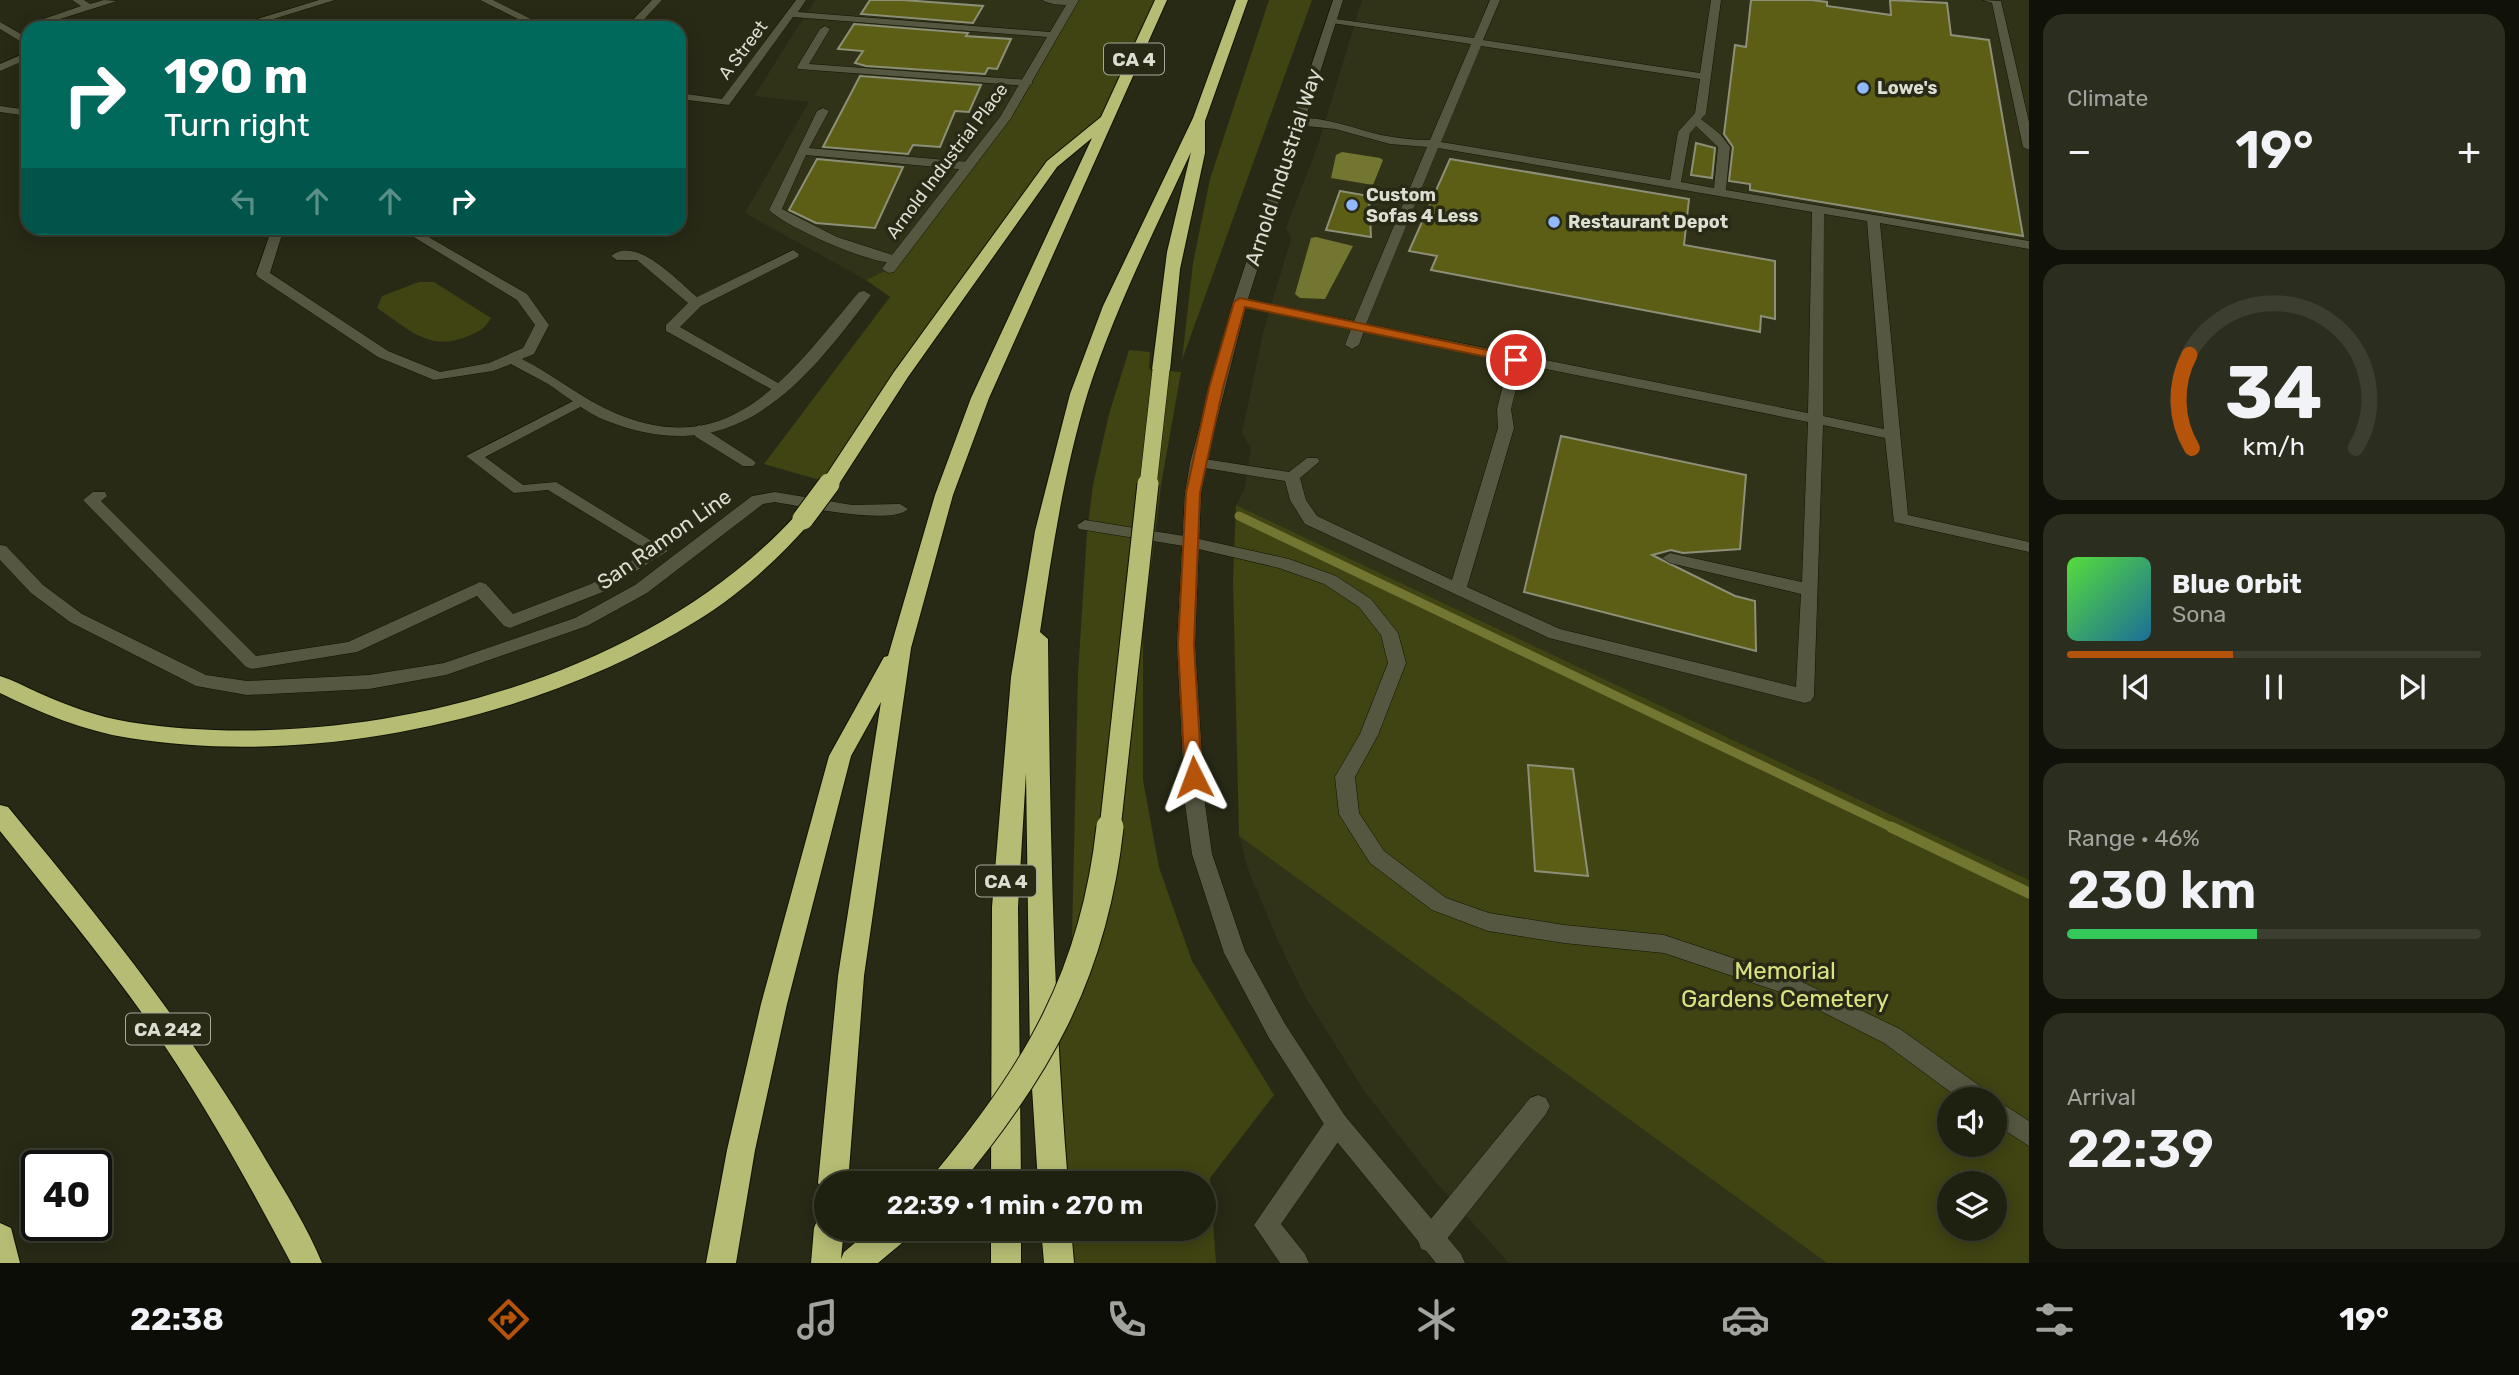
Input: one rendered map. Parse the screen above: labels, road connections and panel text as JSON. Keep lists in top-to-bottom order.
{
  "streets": {
    "highway": ["CA 4", "CA 242"],
    "street": [
      "A Street",
      "Arnold Industrial Place",
      "Arnold Industrial Way",
      "San Ramon Line"
    ]
  },
  "crossings": [
    ["A Street", "Arnold Industrial Place"]
  ],
  "parks": ["Memorial Gardens Cemetery"],
  "places": ["Lowe's", "Custom Sofas 4 Less", "Restaurant Depot"],
  "page": {
    "tile": [
      "Climate",
      ["Range · 46%", "230 km"],
      ["Arrival", "22:39"]
    ],
    "turn": ["190 m", "Turn right"],
    "heat": ["−", "19°", "+"],
    "song": ["Blue Orbit", "Sona"],
    "limit": "40",
    "trip": "22:39 · 1 min · 270 m",
    "tabs": ["22:38", "19°"],
    "gauge": ["34", "km/h"]
  }
}
